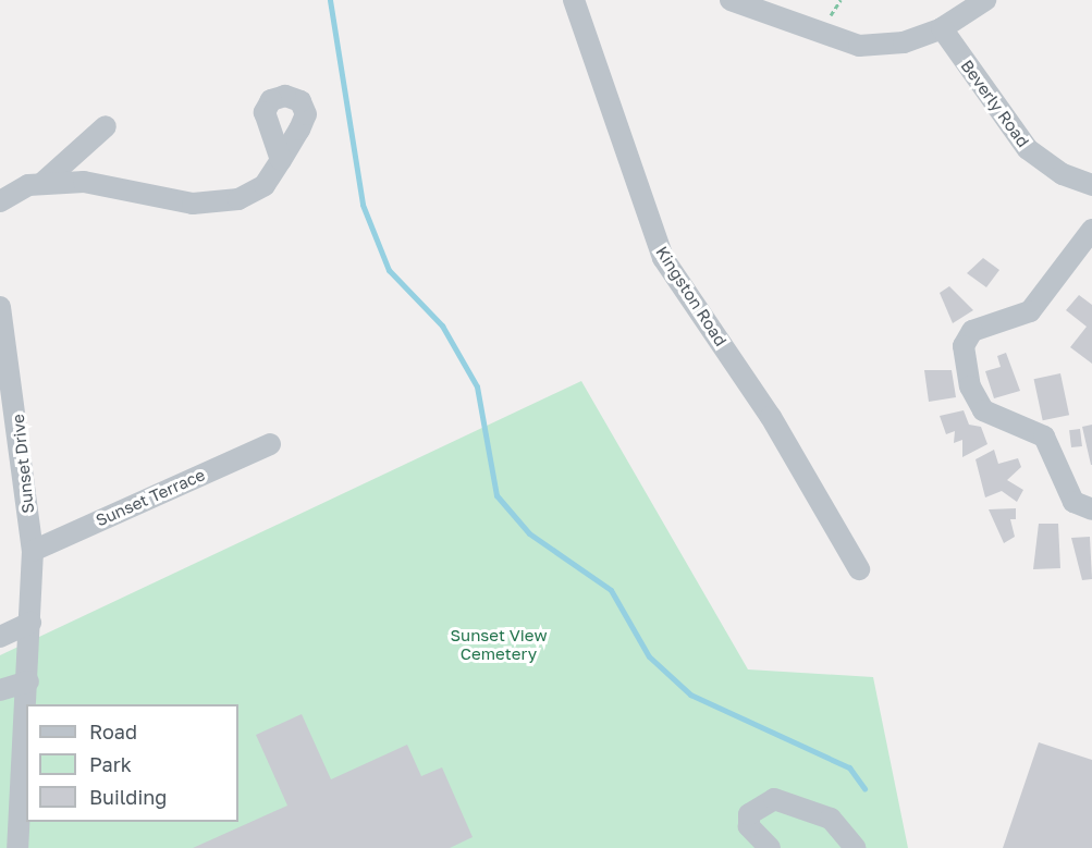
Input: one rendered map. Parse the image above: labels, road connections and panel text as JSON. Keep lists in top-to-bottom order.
{
  "streets": {
    "street": [
      "Beverly Road",
      "Kingston Road",
      "Sunset Drive",
      "Sunset Terrace"
    ]
  },
  "crossings": [
    ["Sunset Drive", "Sunset Terrace"]
  ],
  "parks": ["Sunset View Cemetery"],
  "legend": ["Road", "Park", "Building"]
}
